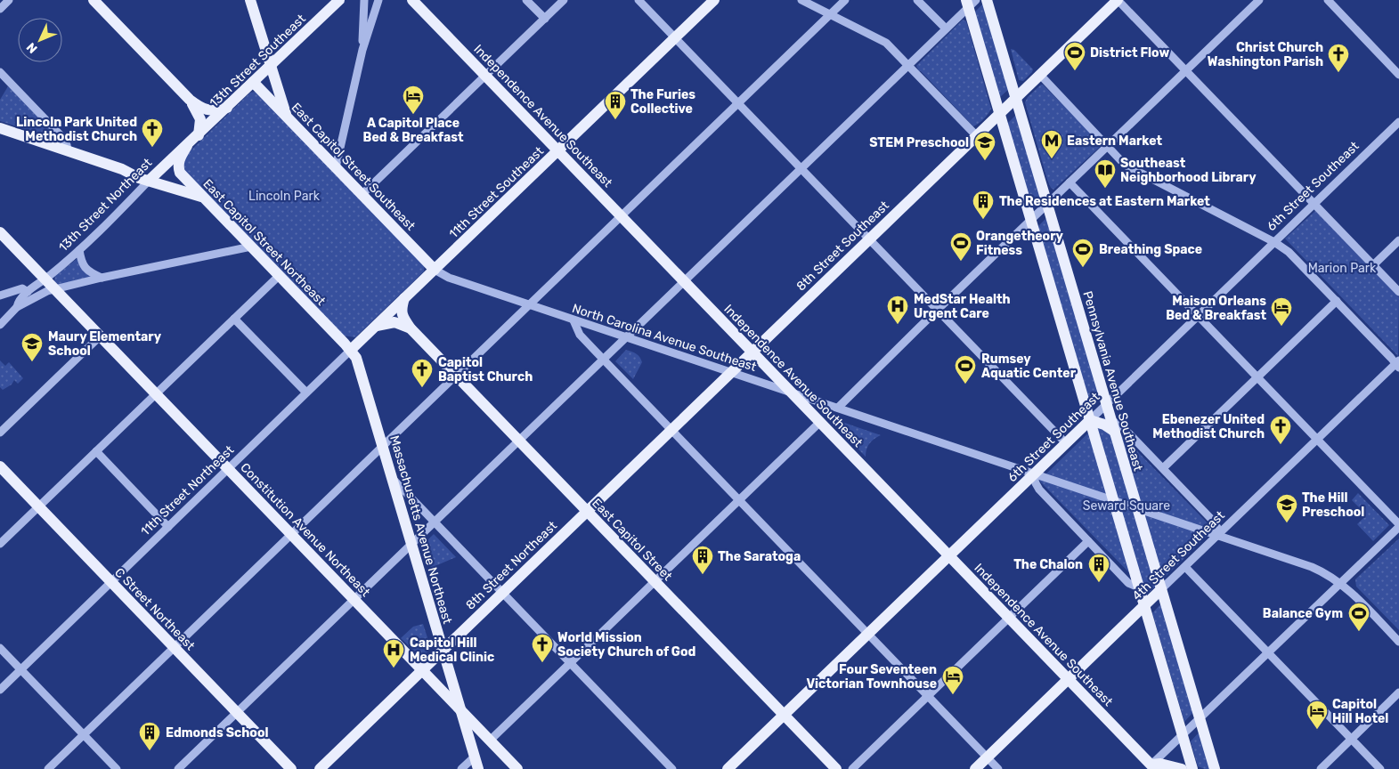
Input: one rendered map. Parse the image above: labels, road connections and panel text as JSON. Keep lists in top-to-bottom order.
{
  "streets": {
    "main road": [
      "13th Street Southeast",
      "Independence Avenue Southeast",
      "East Capitol Street Southeast",
      "6th Street Southeast",
      "11th Street Southeast",
      "13th Street Northeast",
      "East Capitol Street Northeast",
      "8th Street Southeast",
      "Pennsylvania Avenue Southeast",
      "11th Street Northeast",
      "Constitution Avenue Northeast",
      "Massachusetts Avenue Northeast",
      "East Capitol Street",
      "4th Street Southeast",
      "8th Street Northeast",
      "C Street Northeast"
    ],
    "street": ["North Carolina Avenue Southeast"]
  },
  "crossings": [
    ["13th Street Southeast", "East Capitol Street Southeast"],
    ["13th Street Southeast", "13th Street Northeast"],
    ["Independence Avenue Southeast", "6th Street Southeast"],
    ["Independence Avenue Southeast", "11th Street Southeast"],
    ["Independence Avenue Southeast", "8th Street Southeast"],
    ["Independence Avenue Southeast", "North Carolina Avenue Southeast"],
    ["Independence Avenue Southeast", "4th Street Southeast"],
    ["East Capitol Street Southeast", "11th Street Southeast"],
    ["East Capitol Street Southeast", "North Carolina Avenue Southeast"],
    ["6th Street Southeast", "North Carolina Avenue Southeast"],
    ["6th Street Southeast", "Pennsylvania Avenue Southeast"],
    ["6th Street Southeast", "East Capitol Street"],
    ["11th Street Southeast", "North Carolina Avenue Southeast"],
    ["11th Street Southeast", "11th Street Northeast"],
    ["13th Street Northeast", "East Capitol Street Northeast"],
    ["13th Street Northeast", "Constitution Avenue Northeast"],
    ["East Capitol Street Northeast", "11th Street Northeast"],
    ["East Capitol Street Northeast", "Massachusetts Avenue Northeast"],
    ["8th Street Southeast", "North Carolina Avenue Southeast"],
    ["8th Street Southeast", "Pennsylvania Avenue Southeast"],
    ["8th Street Southeast", "East Capitol Street"],
    ["8th Street Southeast", "8th Street Northeast"],
    ["North Carolina Avenue Southeast", "Pennsylvania Avenue Southeast"],
    ["North Carolina Avenue Southeast", "4th Street Southeast"],
    ["Pennsylvania Avenue Southeast", "4th Street Southeast"],
    ["11th Street Northeast", "Constitution Avenue Northeast"],
    ["11th Street Northeast", "Massachusetts Avenue Northeast"],
    ["11th Street Northeast", "C Street Northeast"],
    ["Constitution Avenue Northeast", "Massachusetts Avenue Northeast"],
    ["Constitution Avenue Northeast", "8th Street Northeast"],
    ["Massachusetts Avenue Northeast", "8th Street Northeast"],
    ["East Capitol Street", "8th Street Northeast"]
  ],
  "parks": ["Lincoln Park", "Marion Park", "Seward Square"],
  "places": {
    "sports": [
      "District Flow",
      "Orangetheory Fitness",
      "Breathing Space",
      "Rumsey Aquatic Center",
      "Balance Gym"
    ],
    "church": [
      "Christ Church Washington Parish",
      "Lincoln Park United Methodist Church",
      "Capitol Baptist Church",
      "Ebenezer United Methodist Church",
      "World Mission Society Church of God"
    ],
    "hotel": [
      "A Capitol Place Bed & Breakfast",
      "Maison Orleans Bed & Breakfast",
      "Four Seventeen Victorian Townhouse",
      "Capitol Hill Hotel"
    ],
    "building": [
      "The Furies Collective",
      "The Residences at Eastern Market",
      "The Saratoga",
      "The Chalon",
      "Edmonds School"
    ],
    "metro station": ["Eastern Market"],
    "school or university": ["STEM Preschool", "Maury Elementary School", "The Hill Preschool"],
    "library": ["Southeast Neighborhood Library"],
    "hospital": ["MedStar Health Urgent Care", "Capitol Hill Medical Clinic"]
  },
  "north": "bottom left"
}
